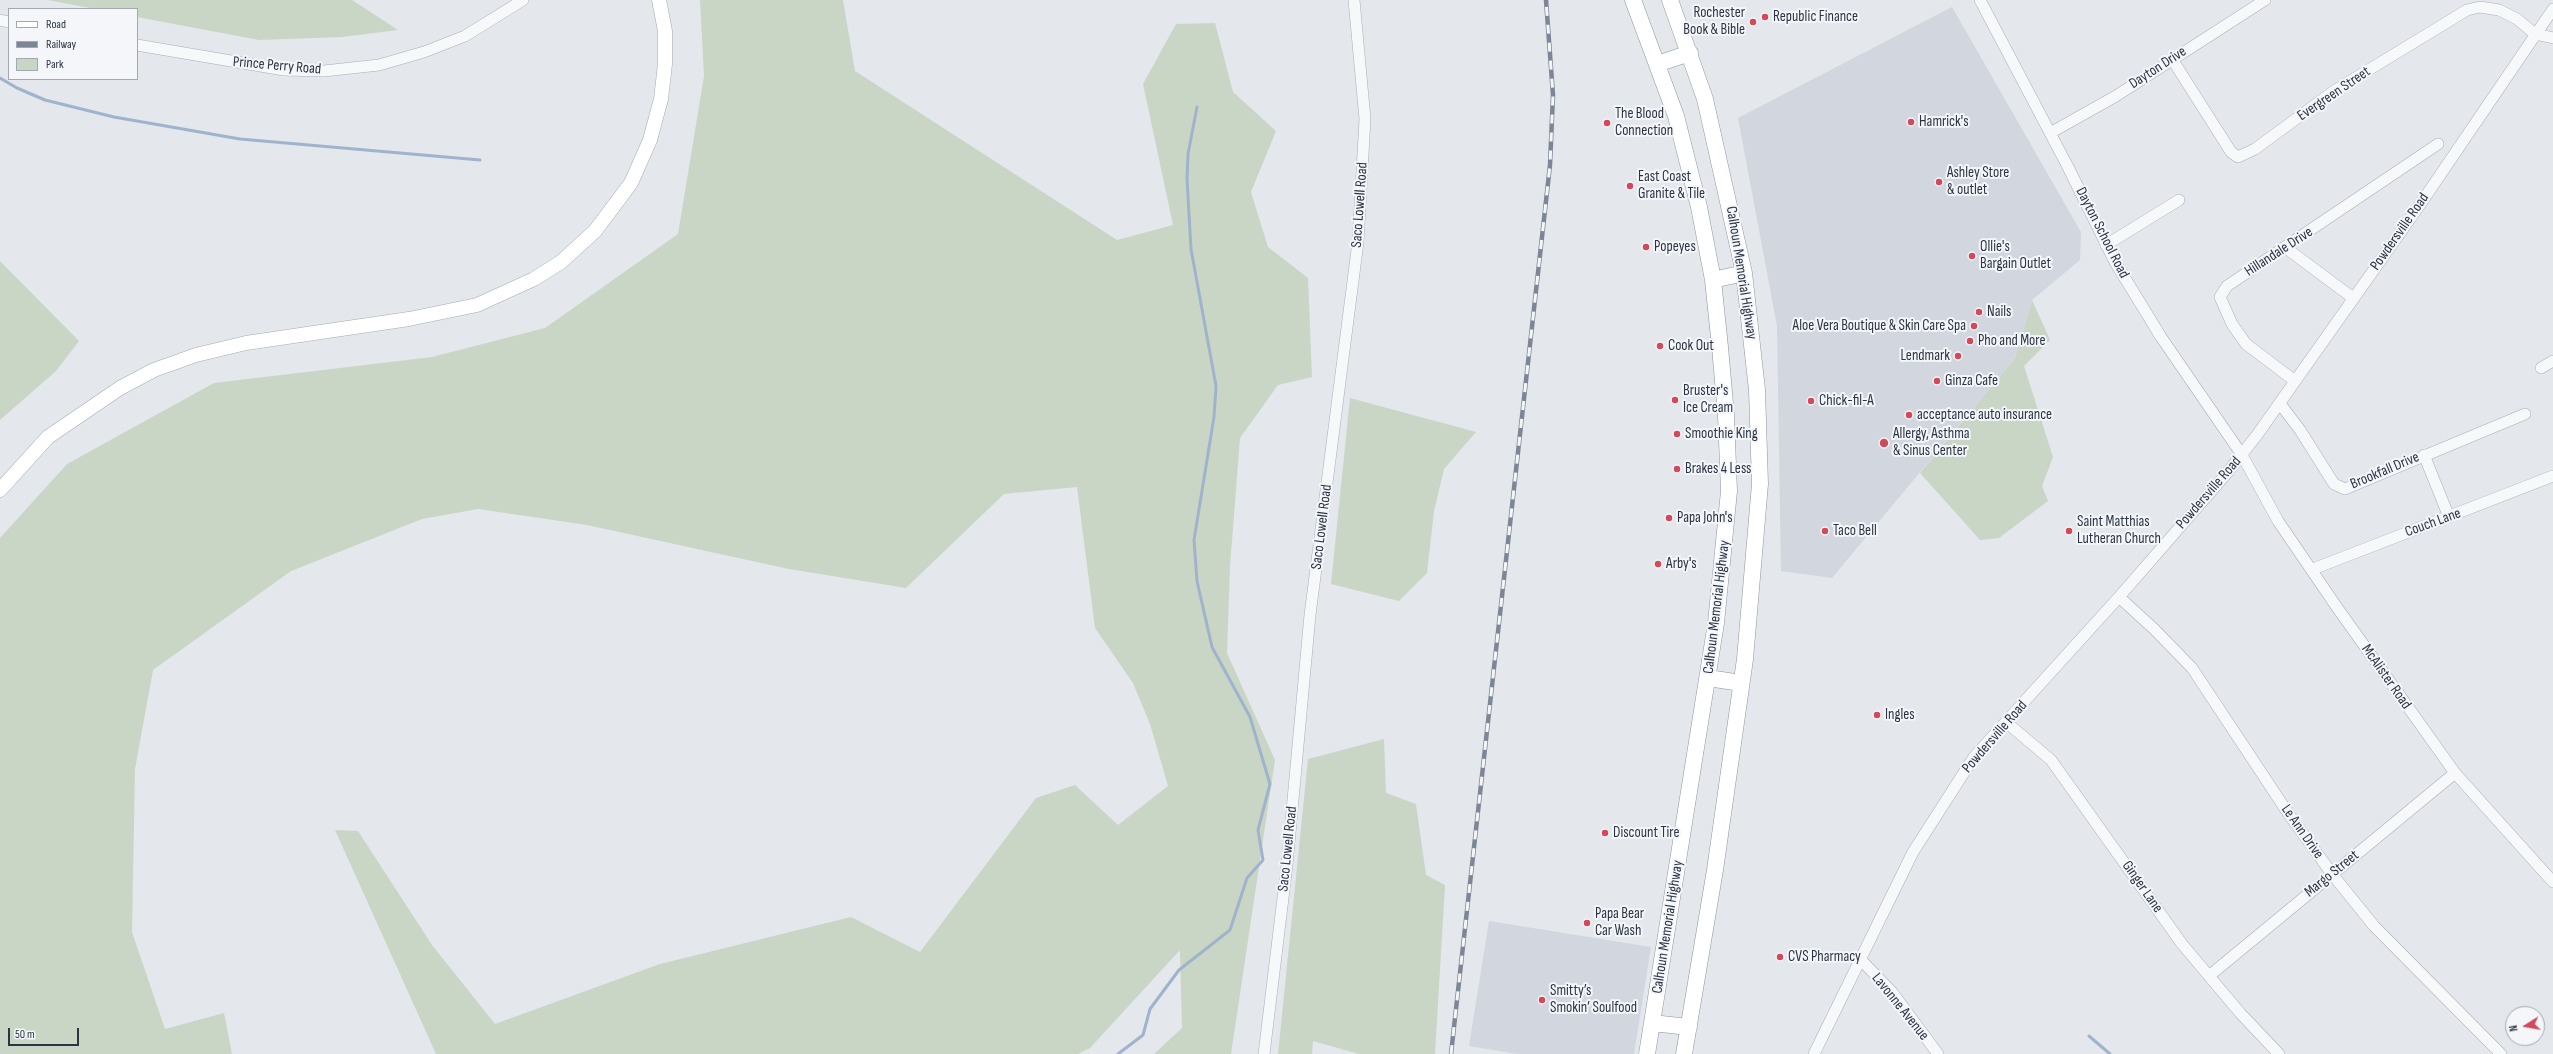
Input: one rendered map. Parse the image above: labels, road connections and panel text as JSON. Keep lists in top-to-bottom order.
{
  "streets": {
    "highway": ["Calhoun Memorial Highway"],
    "street": [
      "Prince Perry Road",
      "Dayton Drive",
      "Evergreen Street",
      "Saco Lowell Road",
      "Powdersville Road",
      "Dayton School Road",
      "Hillandale Drive",
      "Brookfall Drive",
      "Couch Lane",
      "McAlister Road",
      "Le Ann Drive",
      "Margo Street",
      "Ginger Lane",
      "Lavonne Avenue"
    ]
  },
  "crossings": [
    ["Dayton Drive", "Evergreen Street"],
    ["Dayton Drive", "Dayton School Road"],
    ["Evergreen Street", "Powdersville Road"],
    ["Powdersville Road", "Dayton School Road"],
    ["Powdersville Road", "Hillandale Drive"],
    ["Powdersville Road", "Brookfall Drive"],
    ["Powdersville Road", "McAlister Road"],
    ["Powdersville Road", "Le Ann Drive"],
    ["Powdersville Road", "Ginger Lane"],
    ["Powdersville Road", "Lavonne Avenue"],
    ["Dayton School Road", "McAlister Road"],
    ["Couch Lane", "McAlister Road"],
    ["McAlister Road", "Margo Street"],
    ["Le Ann Drive", "Margo Street"],
    ["Margo Street", "Ginger Lane"]
  ],
  "places": [
    "Republic Finance",
    "Rochester Book & Bible",
    "Hamrick's",
    "The Blood Connection",
    "Ashley Store & outlet",
    "East Coast Granite & Tile",
    "Popeyes",
    "Ollie's Bargain Outlet",
    "Nails",
    "Aloe Vera Boutique & Skin Care Spa",
    "Pho and More",
    "Cook Out",
    "Lendmark",
    "Ginza Cafe",
    "Bruster's Ice Cream",
    "Chick-fil-A",
    "acceptance auto insurance",
    "Smoothie King",
    "Allergy, Asthma & Sinus Center",
    "Brakes 4 Less",
    "Papa John's",
    "Taco Bell",
    "Saint Matthias Lutheran Church",
    "Arby's",
    "Ingles",
    "Discount Tire",
    "Papa Bear Car Wash",
    "CVS Pharmacy",
    "Smitty’s Smokin’ Soulfood"
  ],
  "legend": ["Road", "Railway", "Park"],
  "scale_bar": "50 m",
  "north": "left"
}
